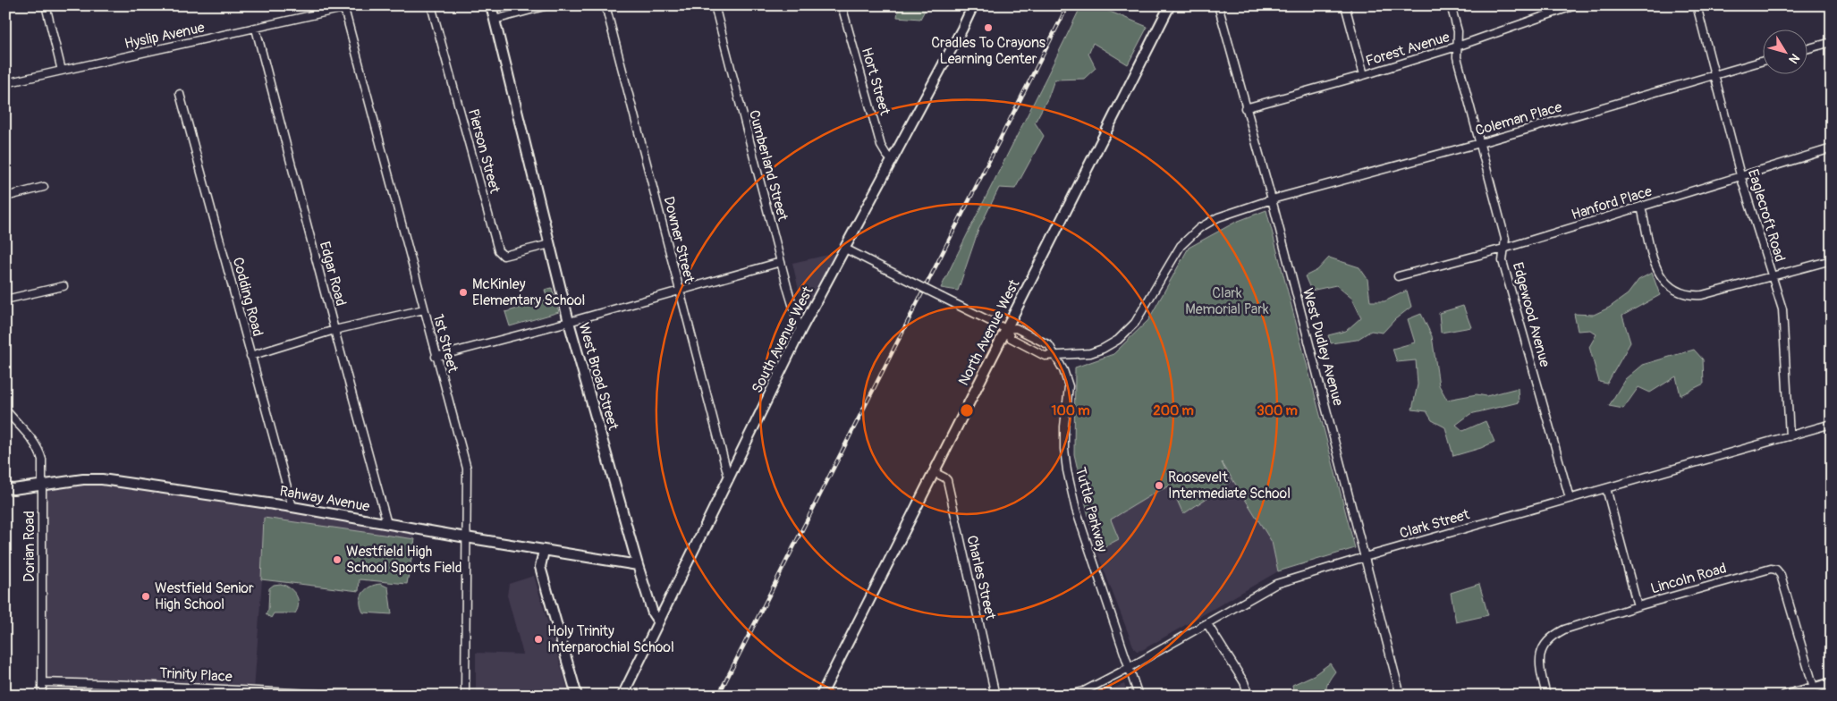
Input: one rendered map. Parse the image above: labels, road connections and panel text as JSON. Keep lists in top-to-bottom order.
{
  "streets": {
    "main road": [
      "North Avenue West",
      "South Avenue West",
      "West Broad Street",
      "Rahway Avenue"
    ],
    "street": [
      "Hyslip Avenue",
      "Forest Avenue",
      "Hort Street",
      "Coleman Place",
      "Pierson Street",
      "Cumberland Street",
      "Hanford Place",
      "Eaglecroft Road",
      "Downer Street",
      "Edgar Road",
      "Codding Road",
      "Edgewood Avenue",
      "1st Street",
      "West Dudley Avenue",
      "Tuttle Parkway",
      "Clark Street",
      "Dorian Road",
      "Charles Street",
      "Lincoln Road",
      "Trinity Place"
    ]
  },
  "crossings": [
    ["Hyslip Avenue", "Edgar Road"],
    ["Hyslip Avenue", "1st Street"],
    ["Forest Avenue", "Edgewood Avenue"],
    ["Forest Avenue", "West Dudley Avenue"],
    ["Hort Street", "South Avenue West"],
    ["Coleman Place", "Eaglecroft Road"],
    ["Coleman Place", "Edgewood Avenue"],
    ["Coleman Place", "West Dudley Avenue"],
    ["Coleman Place", "Tuttle Parkway"],
    ["Pierson Street", "West Broad Street"],
    ["Cumberland Street", "South Avenue West"],
    ["Hanford Place", "Eaglecroft Road"],
    ["Hanford Place", "Edgewood Avenue"],
    ["Eaglecroft Road", "Clark Street"],
    ["Downer Street", "South Avenue West"],
    ["Edgar Road", "Rahway Avenue"],
    ["Codding Road", "Rahway Avenue"],
    ["Edgewood Avenue", "Clark Street"],
    ["North Avenue West", "Tuttle Parkway"],
    ["North Avenue West", "Charles Street"],
    ["South Avenue West", "West Broad Street"],
    ["South Avenue West", "Tuttle Parkway"],
    ["1st Street", "Rahway Avenue"],
    ["West Dudley Avenue", "Tuttle Parkway"],
    ["West Dudley Avenue", "Clark Street"],
    ["West Broad Street", "Rahway Avenue"],
    ["Rahway Avenue", "Dorian Road"],
    ["Tuttle Parkway", "Clark Street"],
    ["Dorian Road", "Trinity Place"]
  ],
  "parks": ["Clark Memorial Park"],
  "places": [
    "Cradles To Crayons Learning Center",
    "McKinley Elementary School",
    "Roosevelt Intermediate School",
    "Westfield High School Sports Field",
    "Westfield Senior High School",
    "Holy Trinity Interparochial School"
  ],
  "north": "bottom right",
  "rings": ["100 m", "200 m", "300 m"]
}
